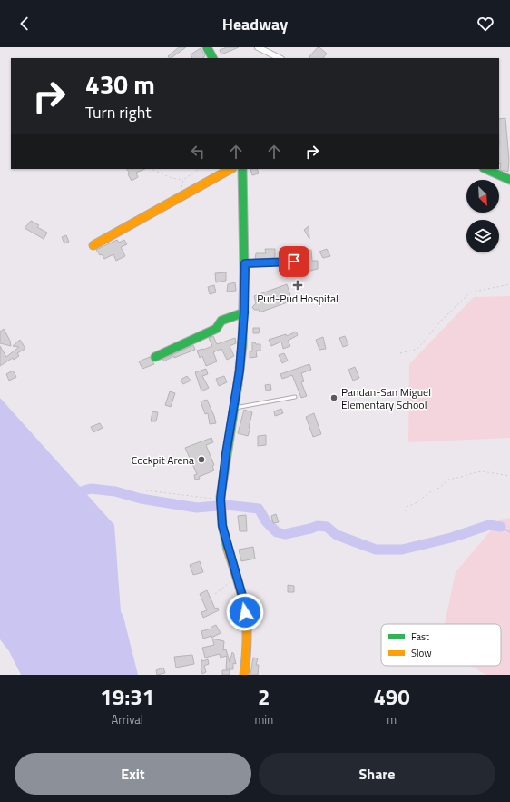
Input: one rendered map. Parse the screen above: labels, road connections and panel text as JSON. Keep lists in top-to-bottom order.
{
  "places": {
    "health": ["Pud-Pud Hospital"],
    "other": ["Pandan-San Miguel Elementary School", "Cockpit Arena"]
  },
  "legend": ["Fast", "Slow"],
  "north": "bottom right",
  "page": {
    "header": "Headway",
    "turn": ["430 m", "Turn right"],
    "eta": [
      "19:31",
      "Arrival",
      "2",
      "min",
      "490",
      "m"
    ],
    "buttons": ["Exit", "Share"]
  }
}
